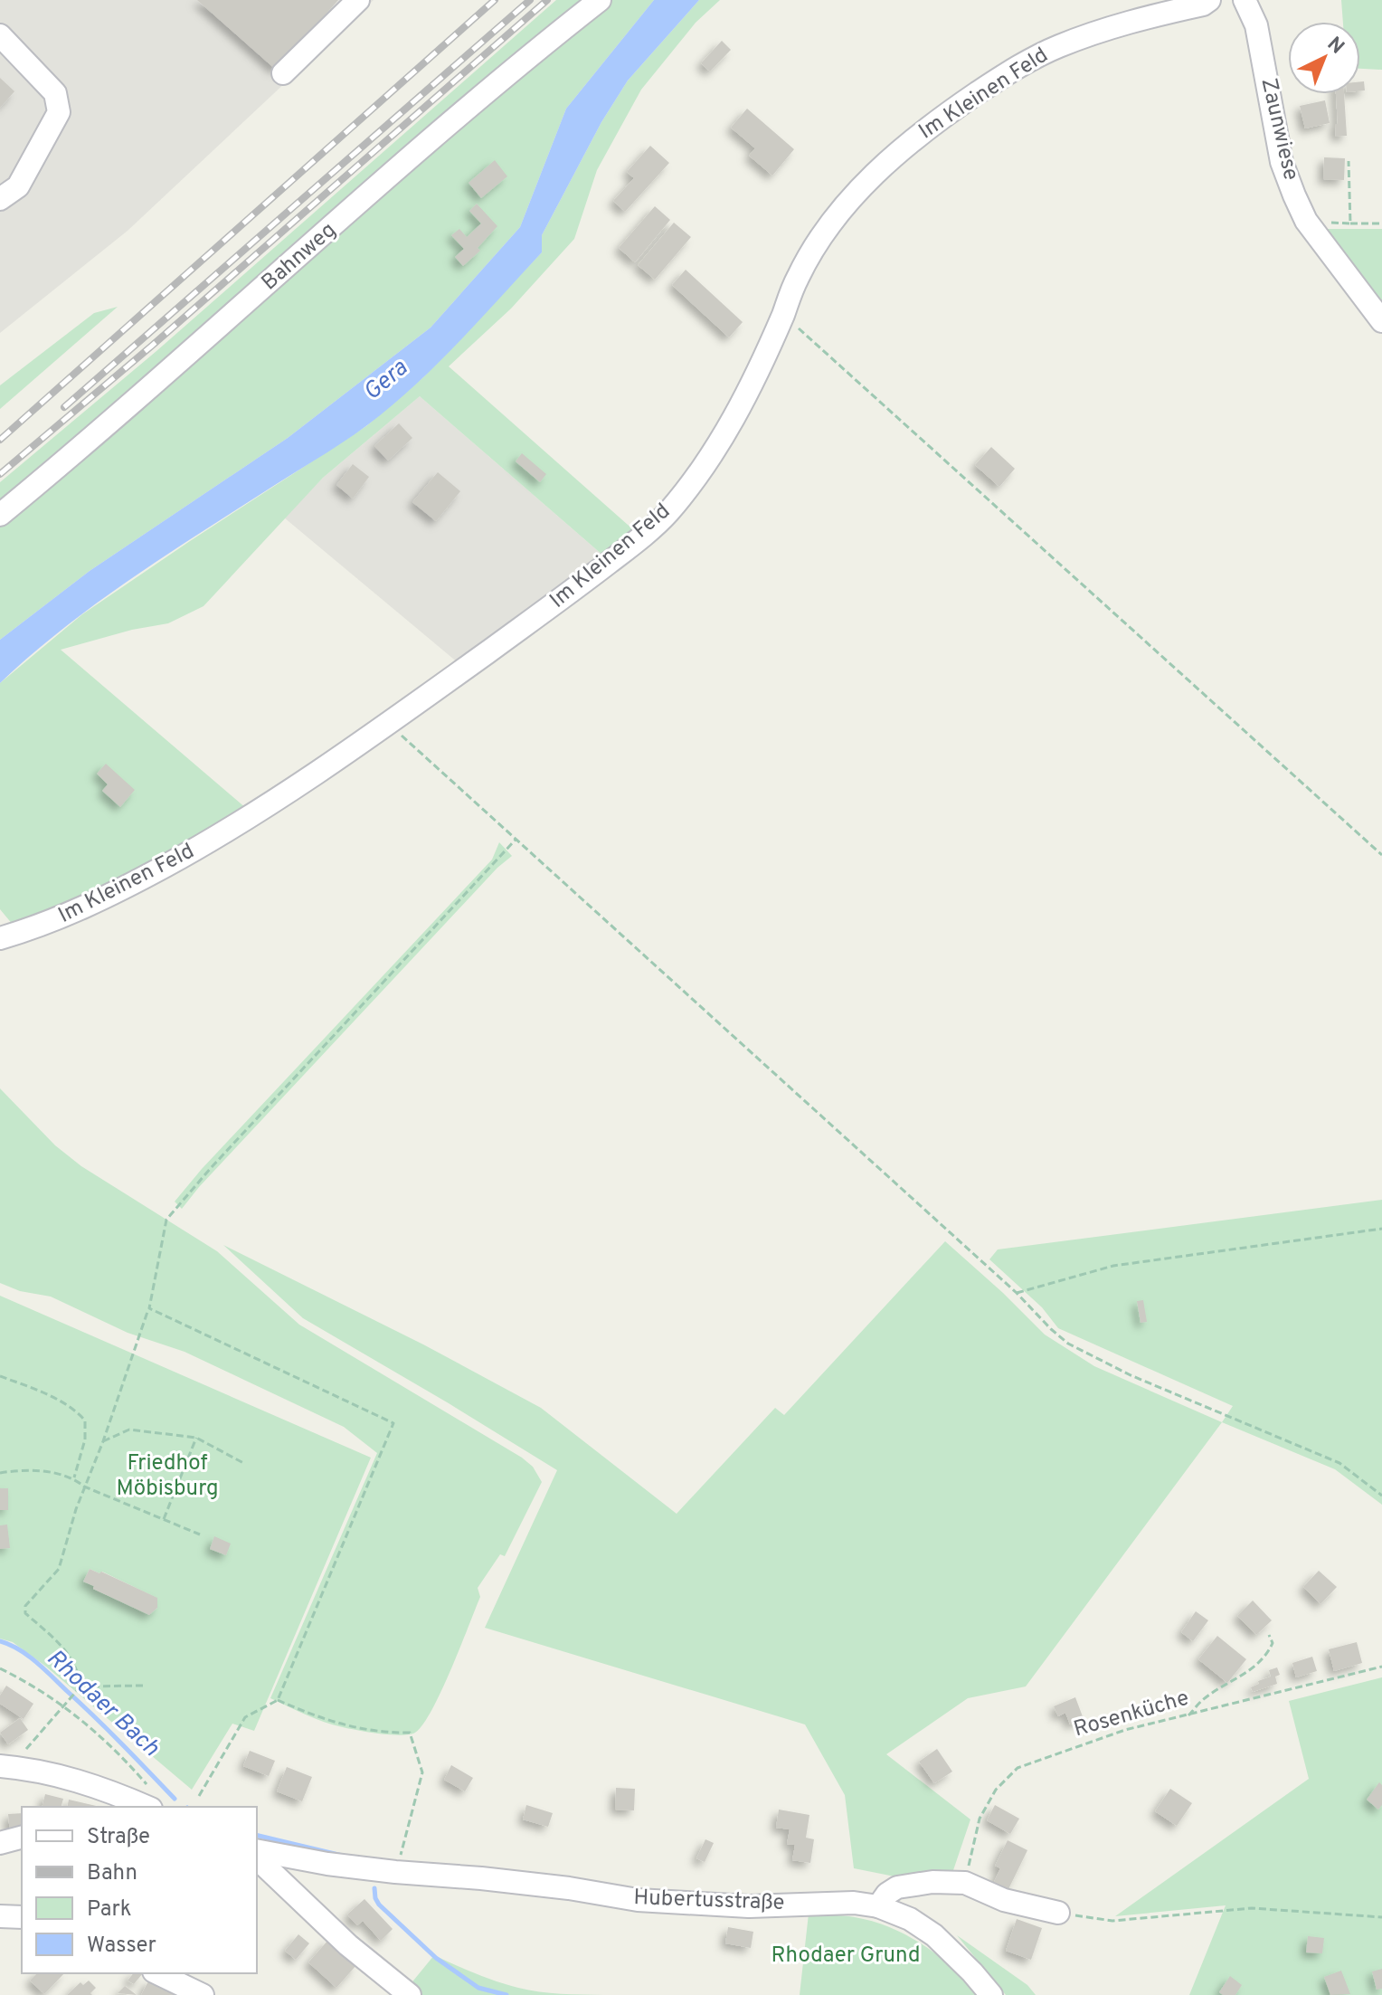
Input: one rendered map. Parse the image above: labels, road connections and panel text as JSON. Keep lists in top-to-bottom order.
{
  "streets": {
    "street": [
      "Im Kleinen Feld",
      "Zaunwiese",
      "Bahnweg",
      "Hubertusstraße"
    ],
    "path": ["Rosenküche"]
  },
  "water": ["Gera", "Rhodaer Bach"],
  "parks": ["Friedhof Möbisburg", "Rhodaer Grund"],
  "legend": [
    "Straße",
    "Bahn",
    "Park",
    "Wasser"
  ],
  "north": "top right"
}
